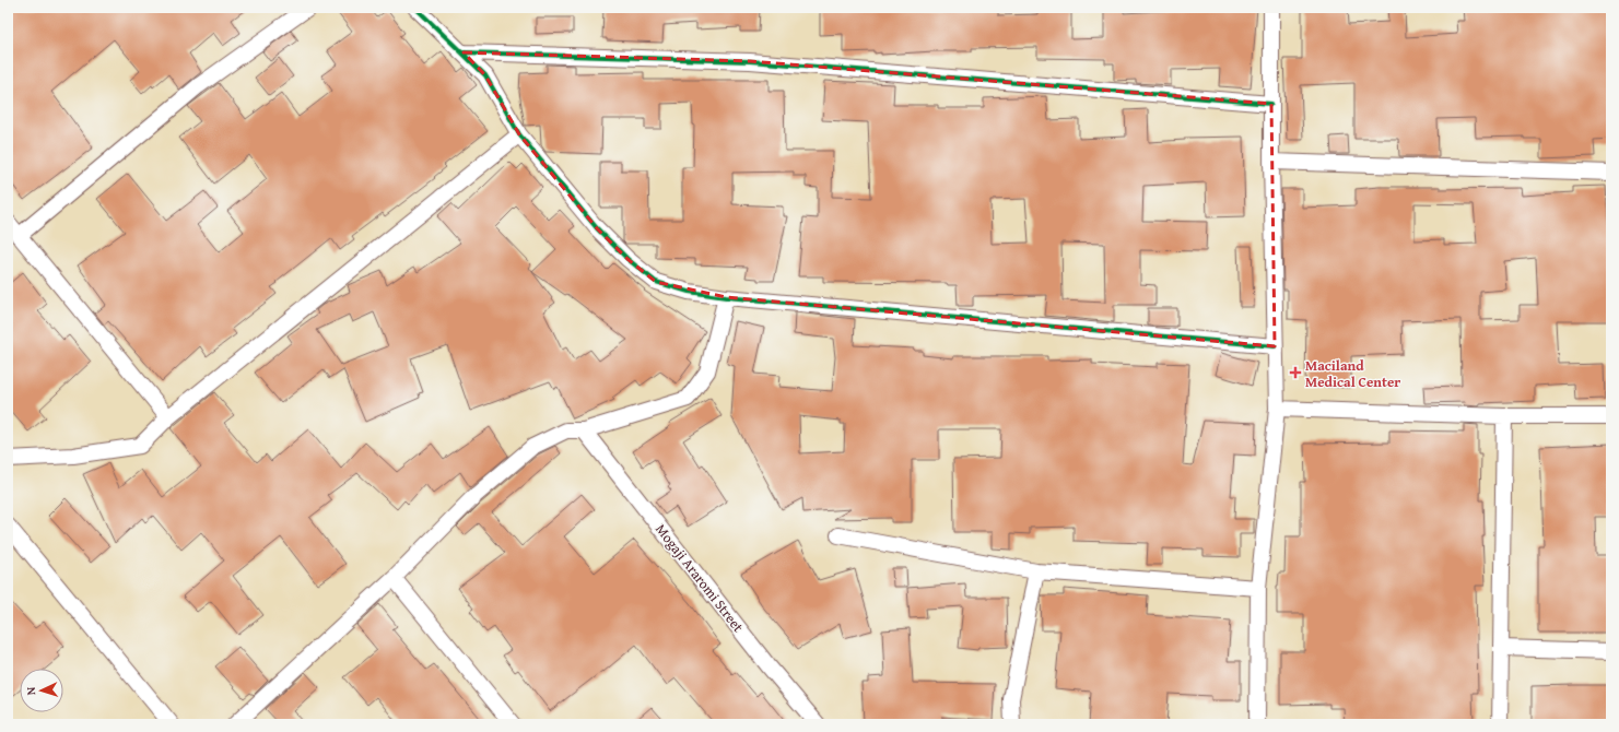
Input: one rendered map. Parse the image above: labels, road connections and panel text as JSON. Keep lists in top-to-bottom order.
{
  "streets": {
    "street": ["Mogaji Araromi Street"]
  },
  "places": {
    "health": ["Maciland Medical Center"]
  },
  "north": "left"
}
